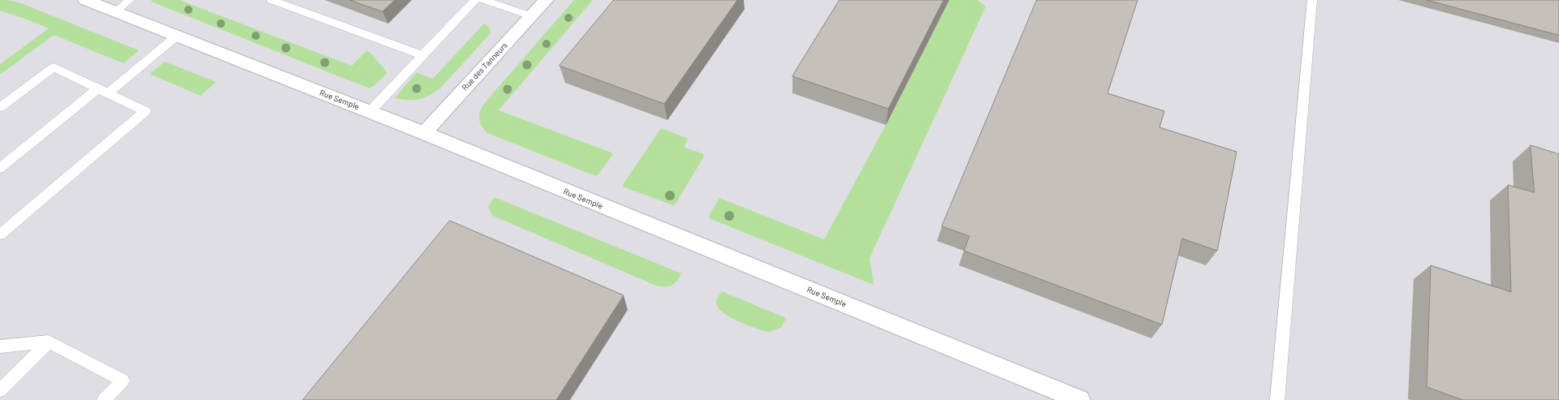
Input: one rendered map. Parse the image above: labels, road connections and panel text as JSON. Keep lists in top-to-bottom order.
{
  "streets": {
    "street": ["Rue des Tanneurs", "Rue Semple"]
  },
  "crossings": [
    ["Rue des Tanneurs", "Rue Semple"]
  ]
}
